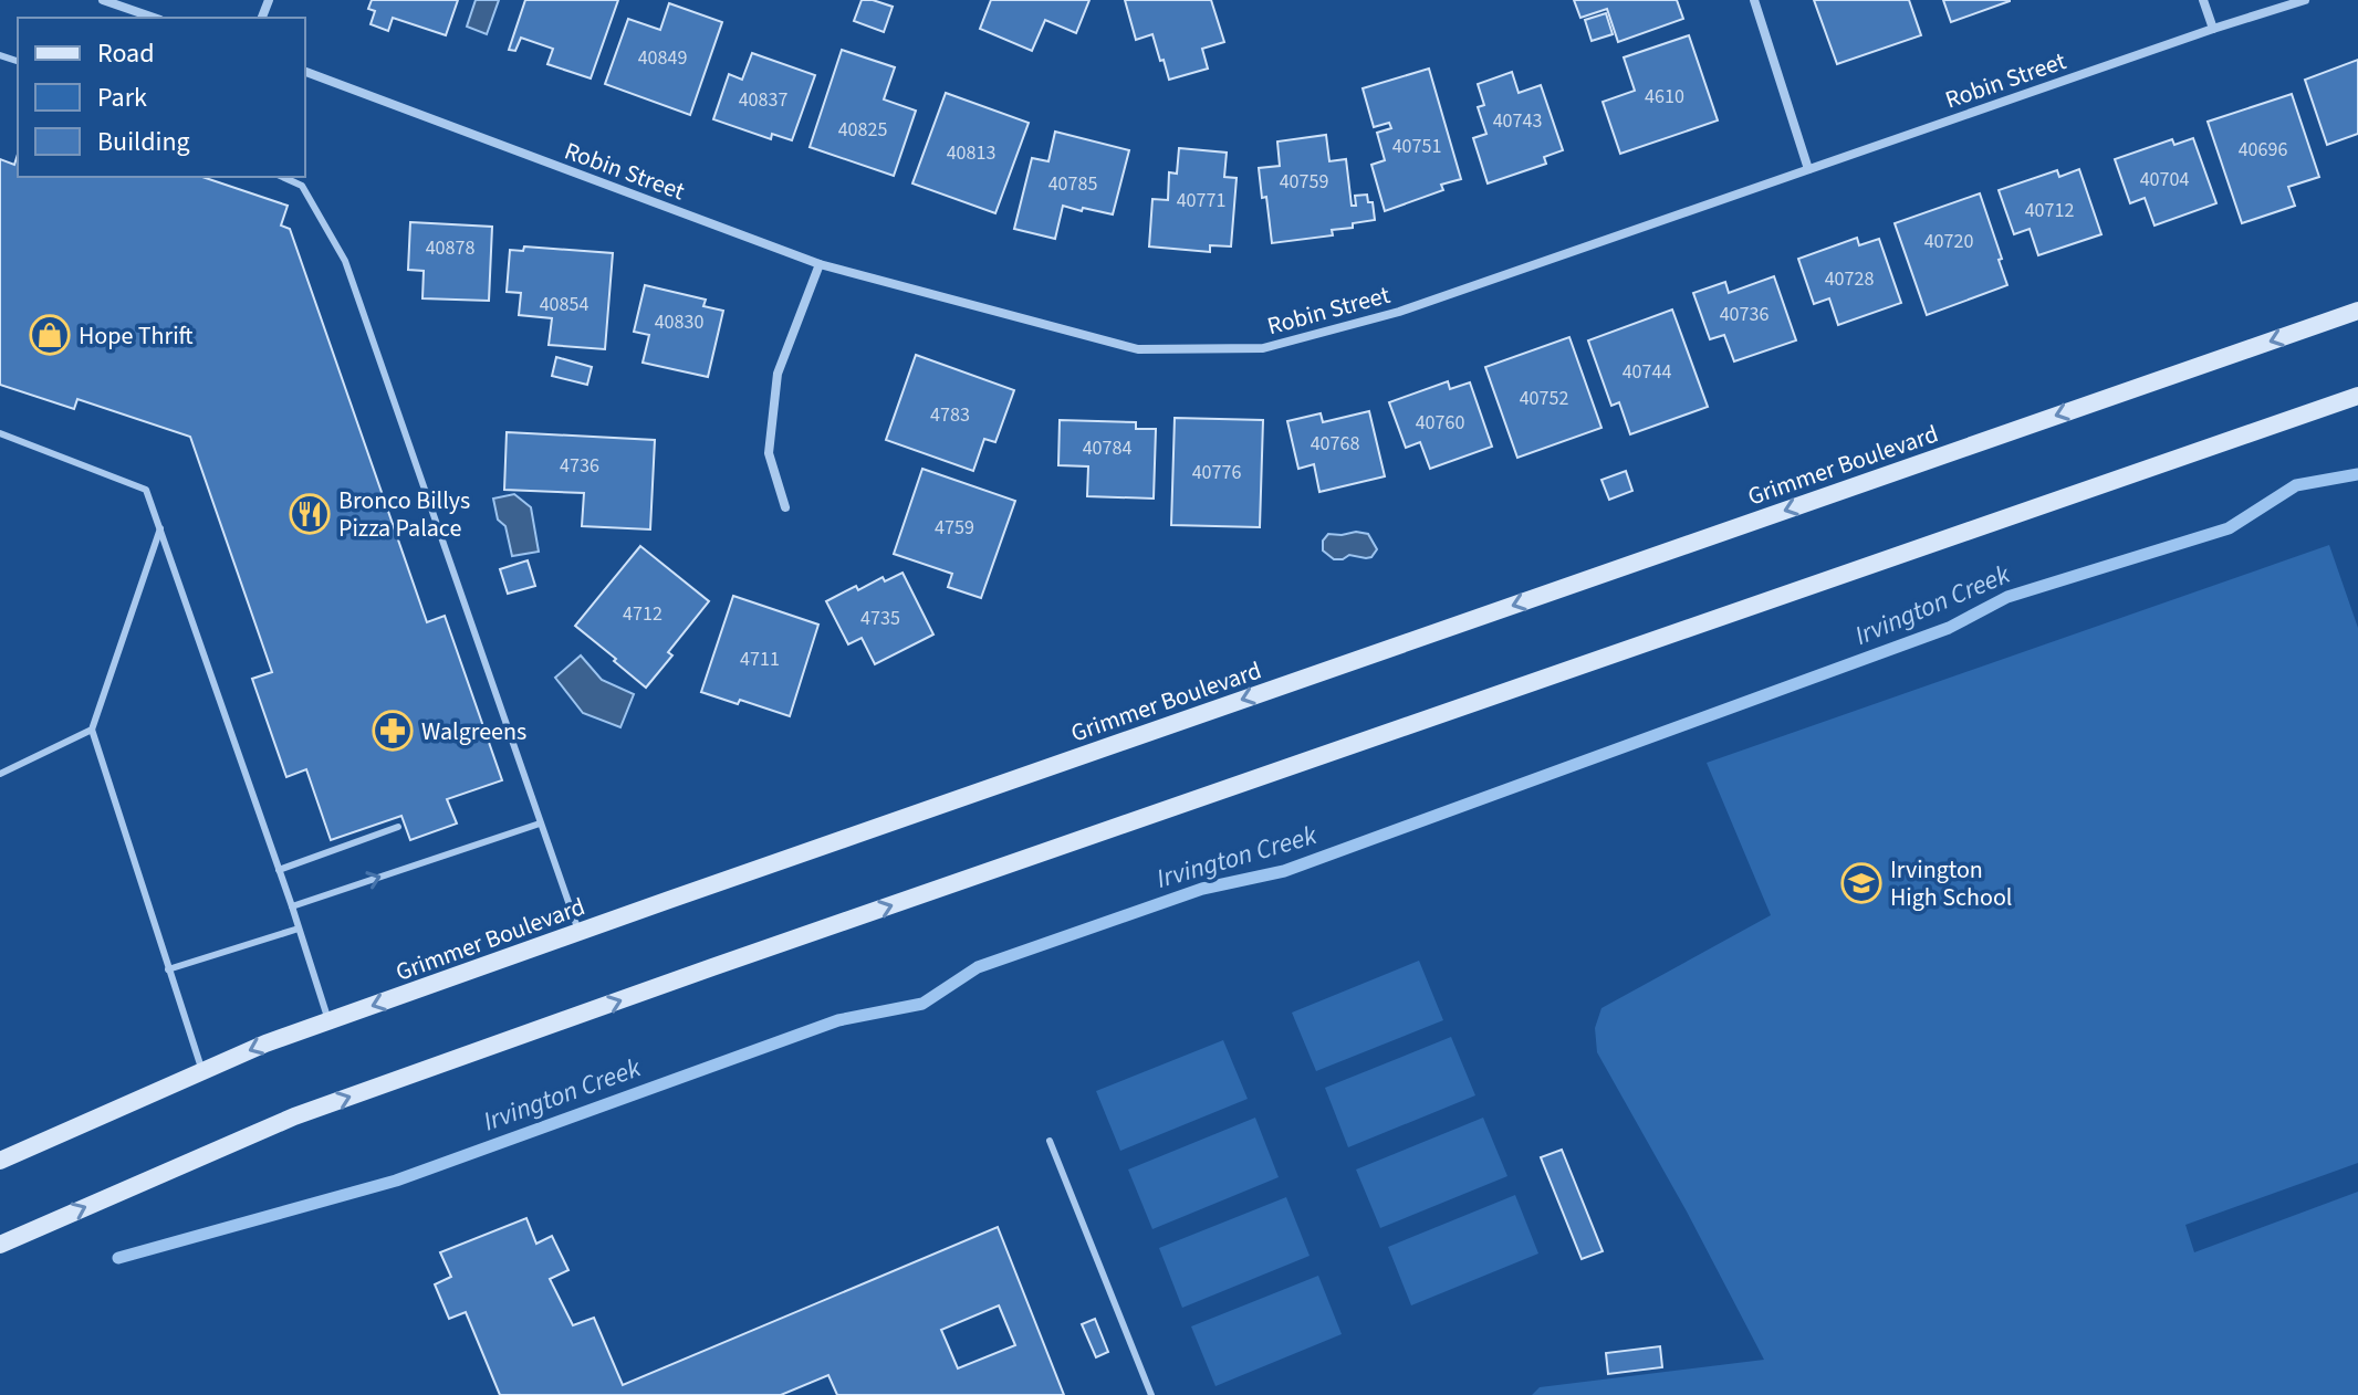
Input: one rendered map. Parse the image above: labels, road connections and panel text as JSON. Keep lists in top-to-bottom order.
{
  "streets": {
    "main road": ["Grimmer Boulevard"],
    "street": ["Robin Street"]
  },
  "water": ["Irvington Creek"],
  "places": {
    "shop": ["Hope Thrift"],
    "restaurant": ["Bronco Billys Pizza Palace"],
    "pharmacy": ["Walgreens"],
    "school or university": ["Irvington High School"]
  },
  "house_numbers": [
    "40849",
    "4610",
    "40837",
    "40743",
    "40825",
    "40751",
    "40696",
    "40813",
    "40704",
    "40759",
    "40785",
    "40771",
    "40712",
    "40720",
    "40878",
    "40728",
    "40854",
    "40736",
    "40830",
    "40744",
    "40752",
    "4783",
    "40760",
    "40768",
    "40784",
    "4736",
    "40776",
    "4759",
    "4712",
    "4735",
    "4711"
  ],
  "legend": ["Road", "Park", "Building"]
}
